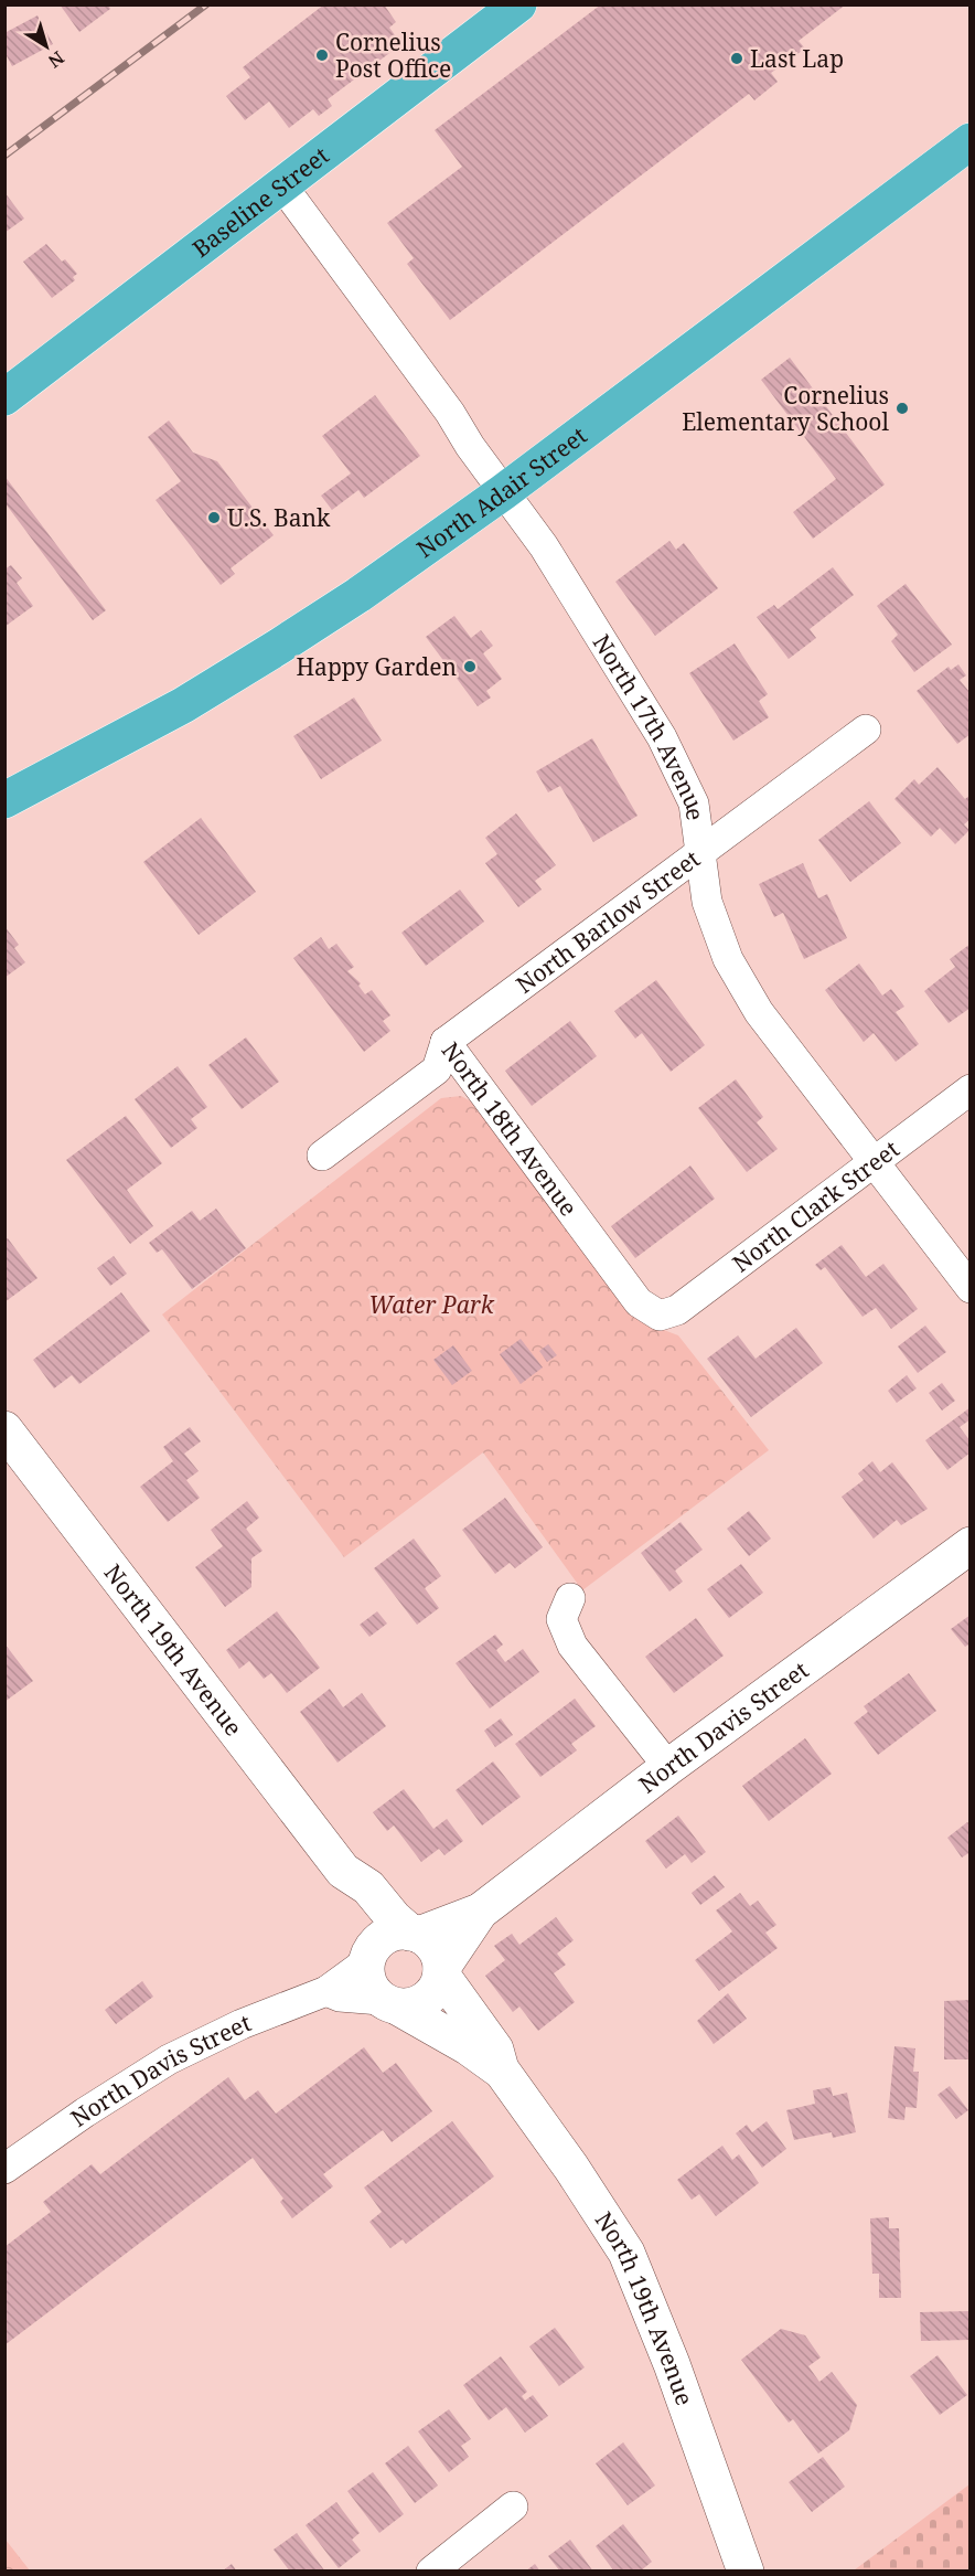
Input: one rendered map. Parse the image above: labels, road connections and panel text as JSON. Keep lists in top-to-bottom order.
{
  "streets": {
    "highway": ["Baseline Street", "North Adair Street"],
    "main road": ["North 19th Avenue", "North Davis Street"],
    "street": [
      "North 17th Avenue",
      "North Barlow Street",
      "North 18th Avenue",
      "North Clark Street"
    ]
  },
  "crossings": [
    ["Baseline Street", "North 17th Avenue"],
    ["North Adair Street", "North 17th Avenue"],
    ["North 17th Avenue", "North Barlow Street"],
    ["North 17th Avenue", "North Clark Street"],
    ["North Barlow Street", "North 18th Avenue"],
    ["North 18th Avenue", "North Clark Street"],
    ["North 19th Avenue", "North Davis Street"]
  ],
  "parks": ["Water Park"],
  "places": [
    "Cornelius Post Office",
    "Last Lap",
    "Cornelius Elementary School",
    "U.S. Bank",
    "Happy Garden"
  ],
  "north": "bottom right"
}
